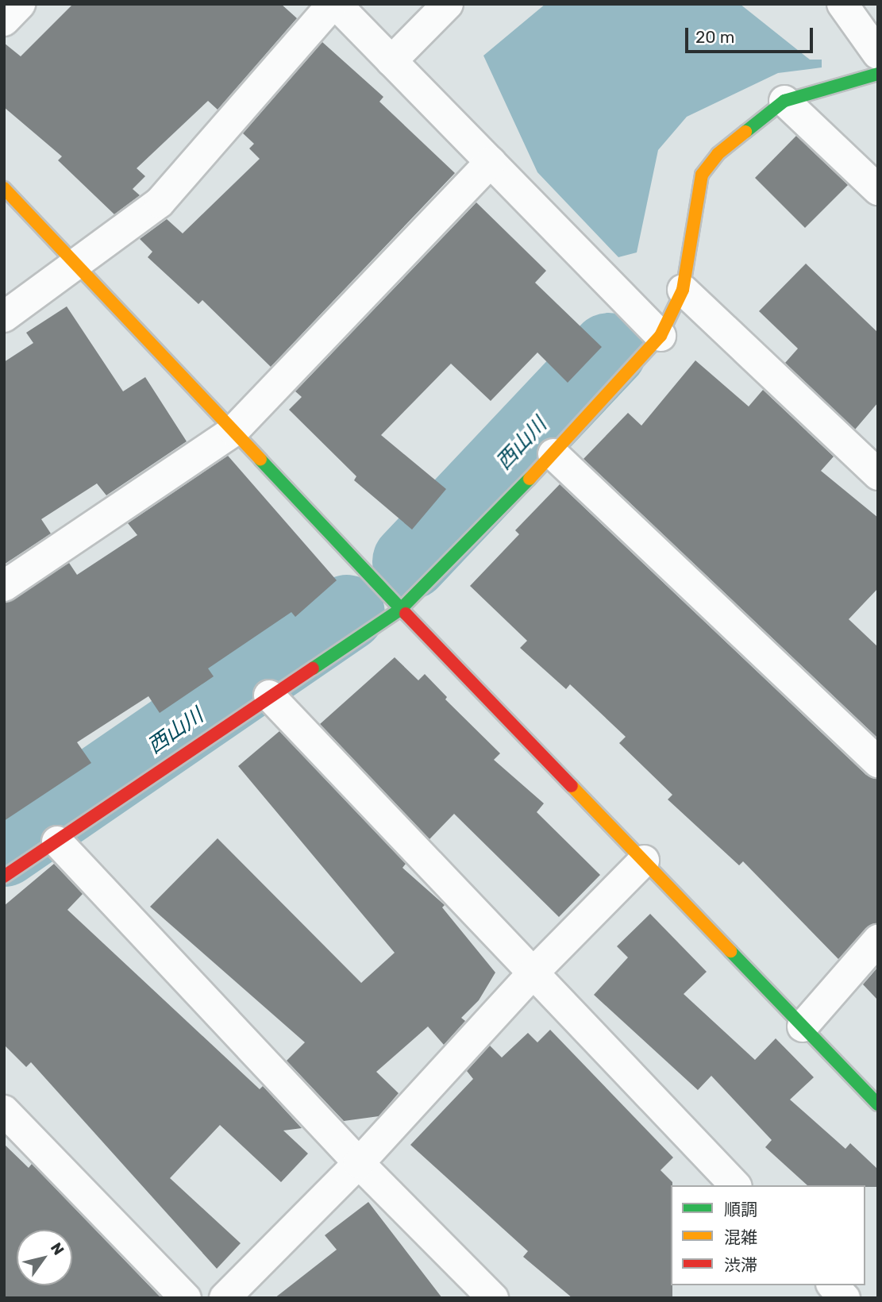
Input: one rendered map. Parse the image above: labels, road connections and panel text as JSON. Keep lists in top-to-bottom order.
{
  "water": ["西山川"],
  "legend": ["順調", "混雑", "渋滞"],
  "scale_bar": "20 m",
  "north": "top right"
}
